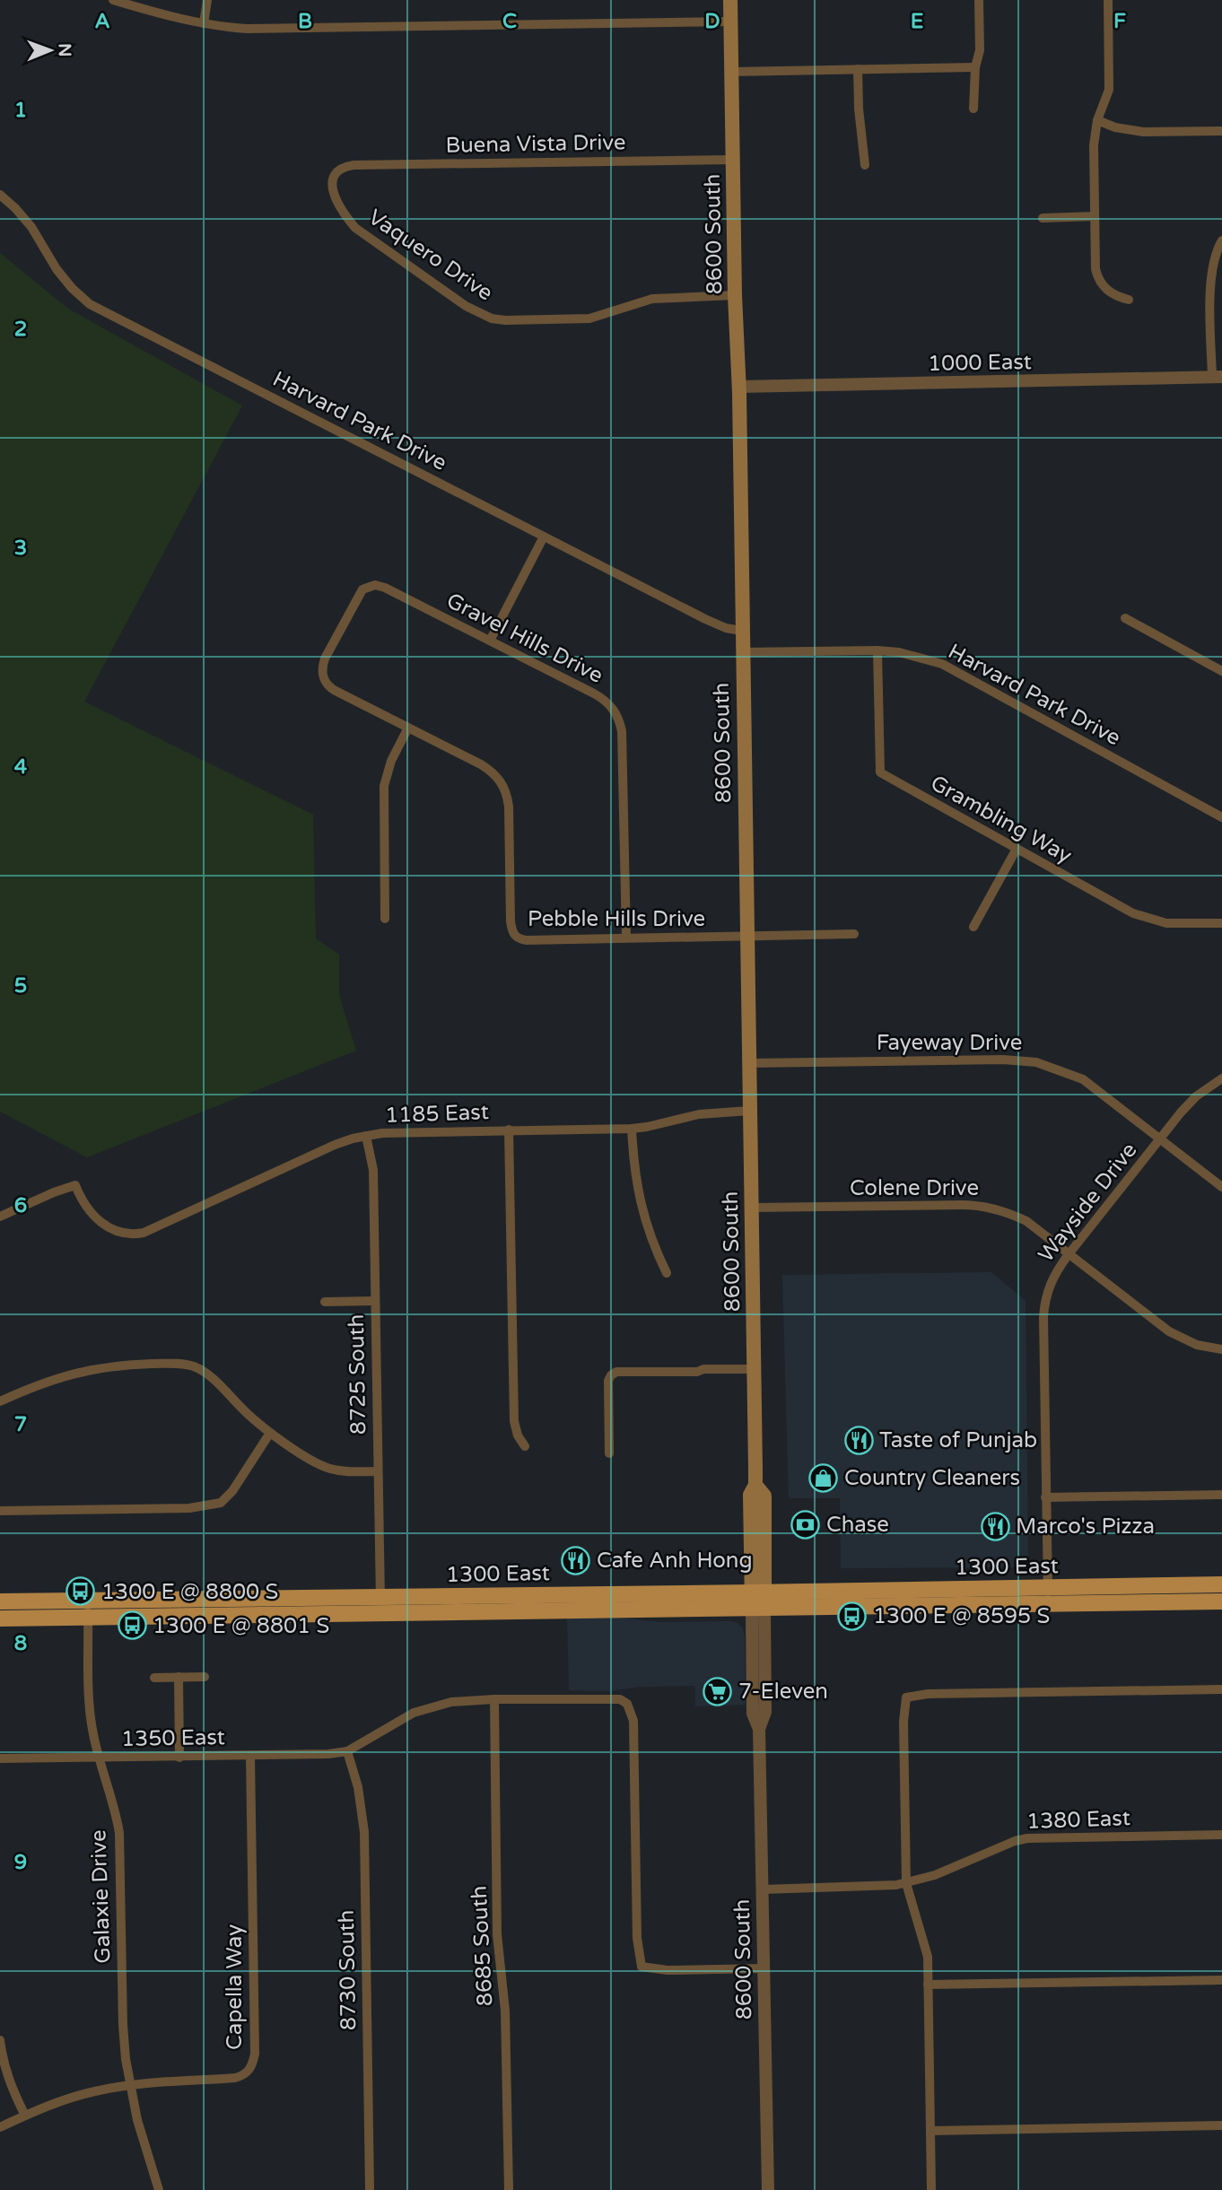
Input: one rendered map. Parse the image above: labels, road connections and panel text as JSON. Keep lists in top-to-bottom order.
{
  "streets": {
    "main road": ["8600 South", "1300 East"],
    "street": [
      "Buena Vista Drive",
      "Vaquero Drive",
      "1000 East",
      "Harvard Park Drive",
      "Gravel Hills Drive",
      "Grambling Way",
      "Pebble Hills Drive",
      "Fayeway Drive",
      "1185 East",
      "Colene Drive",
      "Wayside Drive",
      "8725 South",
      "1350 East",
      "1380 East",
      "Galaxie Drive",
      "8685 South",
      "8730 South",
      "Capella Way"
    ]
  },
  "crossings": [
    ["Buena Vista Drive", "8600 South"],
    ["Buena Vista Drive", "Vaquero Drive"],
    ["8600 South", "Vaquero Drive"],
    ["8600 South", "1000 East"],
    ["8600 South", "Harvard Park Drive"],
    ["8600 South", "Pebble Hills Drive"],
    ["8600 South", "Fayeway Drive"],
    ["8600 South", "1185 East"],
    ["8600 South", "Colene Drive"],
    ["8600 South", "1300 East"],
    ["8600 South", "1380 East"],
    ["Harvard Park Drive", "Grambling Way"],
    ["Gravel Hills Drive", "Pebble Hills Drive"],
    ["Fayeway Drive", "Wayside Drive"],
    ["1185 East", "8725 South"],
    ["Colene Drive", "Wayside Drive"],
    ["Wayside Drive", "1300 East"],
    ["8725 South", "1300 East"],
    ["1300 East", "Galaxie Drive"],
    ["1350 East", "Galaxie Drive"],
    ["1350 East", "8730 South"],
    ["1350 East", "Capella Way"],
    ["Galaxie Drive", "Capella Way"]
  ],
  "places": {
    "restaurant": ["Taste of Punjab", "Marco's Pizza", "Cafe Anh Hong"],
    "shop": ["Country Cleaners"],
    "bank": ["Chase"],
    "bus stop": ["1300 E @ 8800 S", "1300 E @ 8595 S", "1300 E @ 8801 S"],
    "supermarket": ["7-Eleven"]
  },
  "north": "right",
  "grid": {
    "columns": [
      "A",
      "B",
      "C",
      "D",
      "E",
      "F"
    ],
    "rows": [
      "1",
      "2",
      "3",
      "4",
      "5",
      "6",
      "7",
      "8",
      "9"
    ]
  }
}
